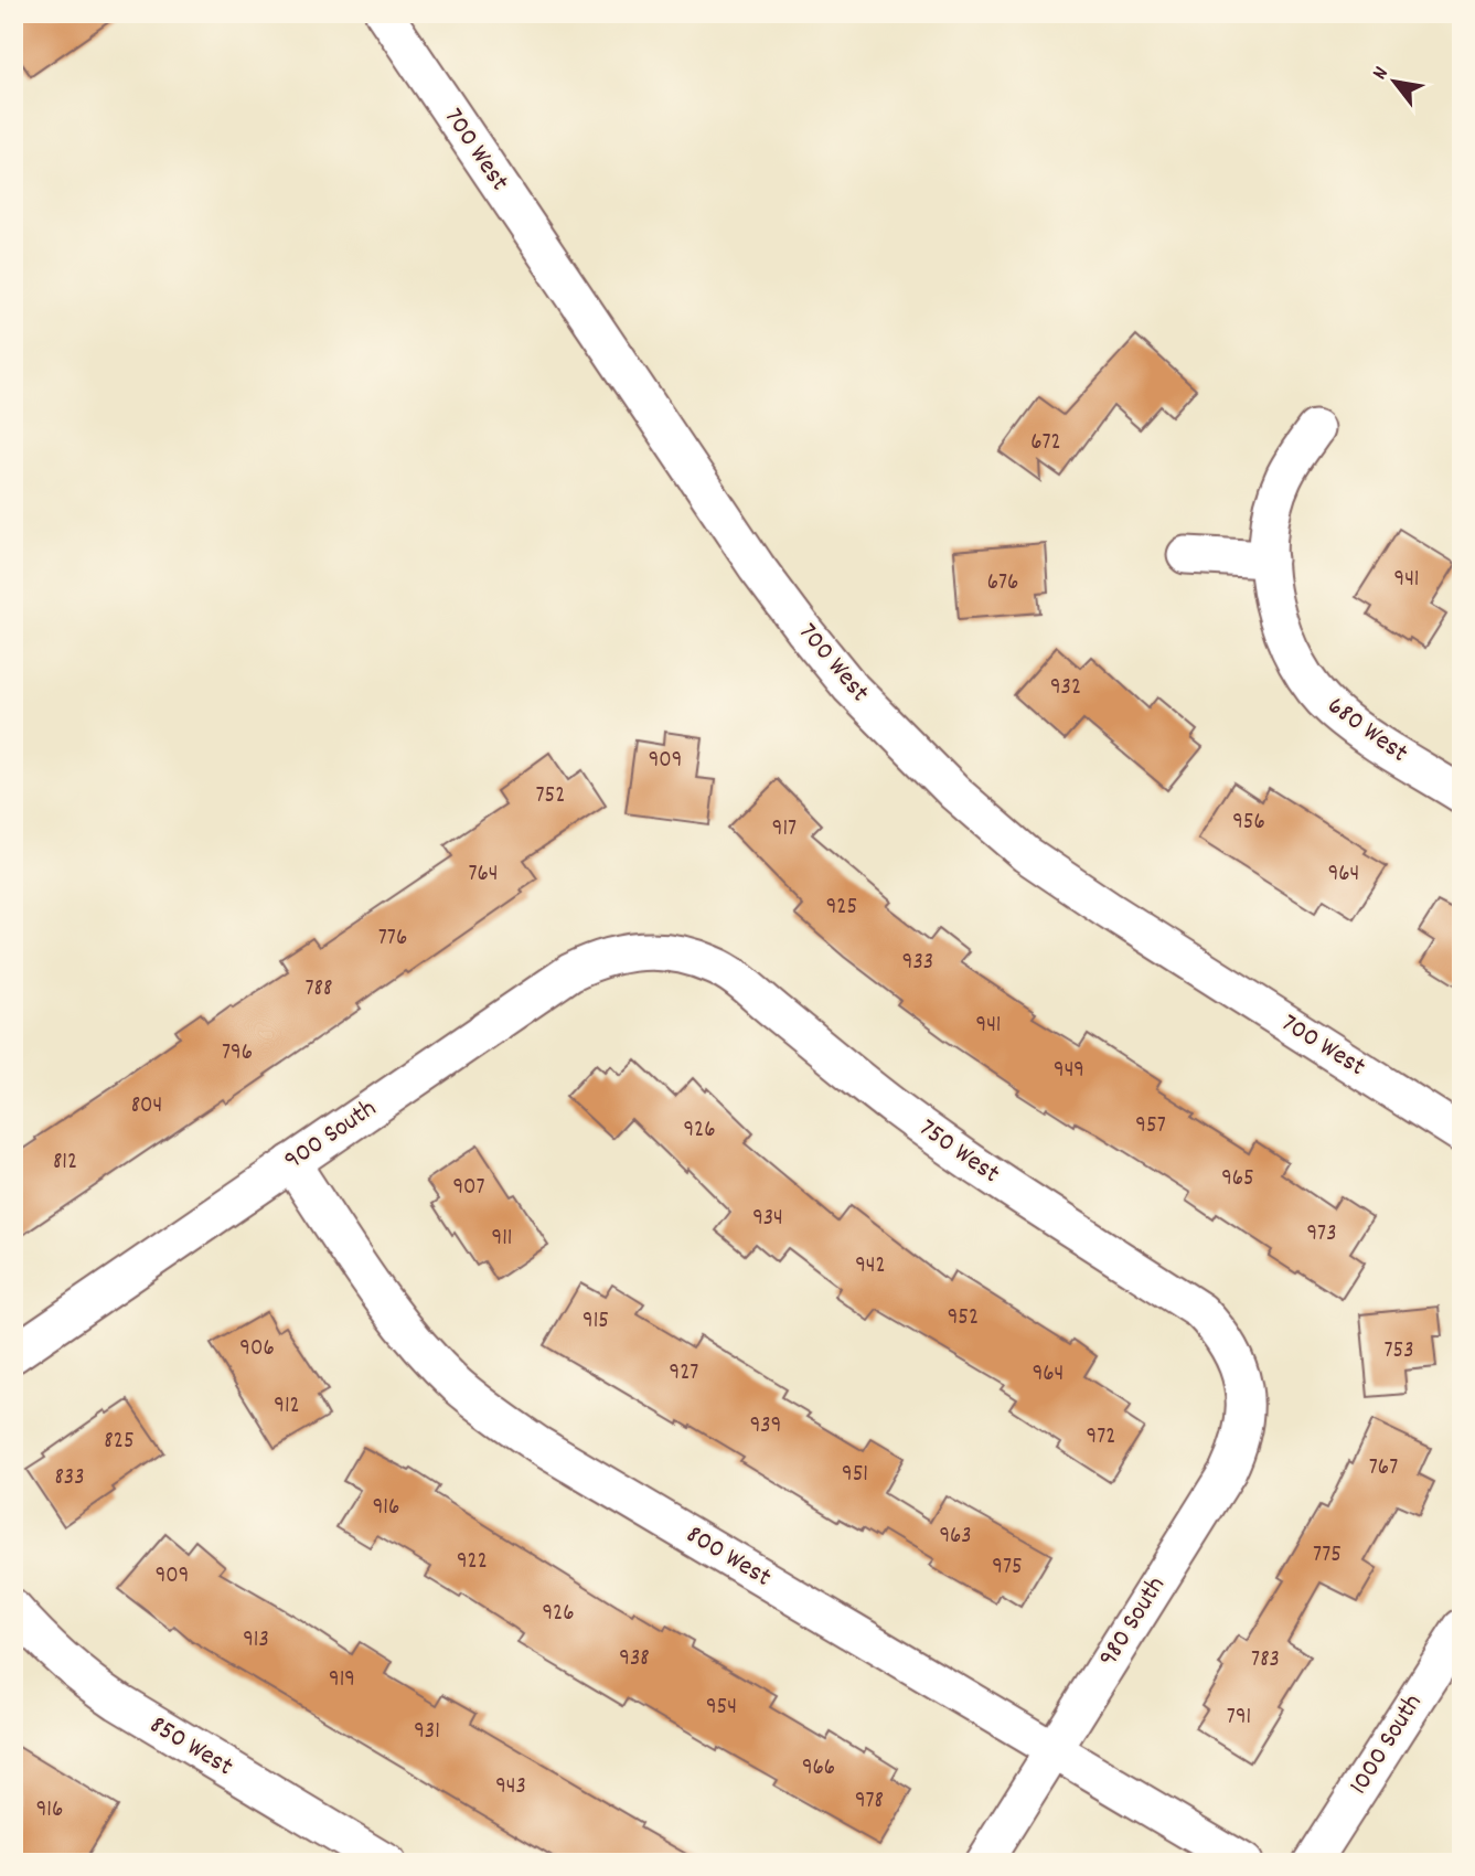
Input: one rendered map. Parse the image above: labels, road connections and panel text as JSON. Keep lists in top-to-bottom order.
{
  "streets": {
    "street": [
      "700 West",
      "680 West",
      "900 South",
      "750 West",
      "800 West",
      "980 South",
      "1000 South",
      "850 West"
    ]
  },
  "crossings": [
    ["900 South", "750 West"],
    ["900 South", "800 West"],
    ["750 West", "980 South"],
    ["800 West", "980 South"]
  ],
  "house_numbers": [
    "672",
    "941",
    "676",
    "932",
    "909",
    "752",
    "956",
    "917",
    "764",
    "964",
    "925",
    "776",
    "933",
    "788",
    "941",
    "796",
    "949",
    "804",
    "957",
    "926",
    "812",
    "965",
    "907",
    "934",
    "973",
    "911",
    "942",
    "952",
    "915",
    "906",
    "753",
    "927",
    "964",
    "912",
    "939",
    "972",
    "825",
    "767",
    "951",
    "833",
    "916",
    "963",
    "775",
    "922",
    "975",
    "909",
    "926",
    "913",
    "938",
    "783",
    "919",
    "954",
    "791",
    "931",
    "966",
    "943",
    "978",
    "916"
  ],
  "north": "top left"
}
